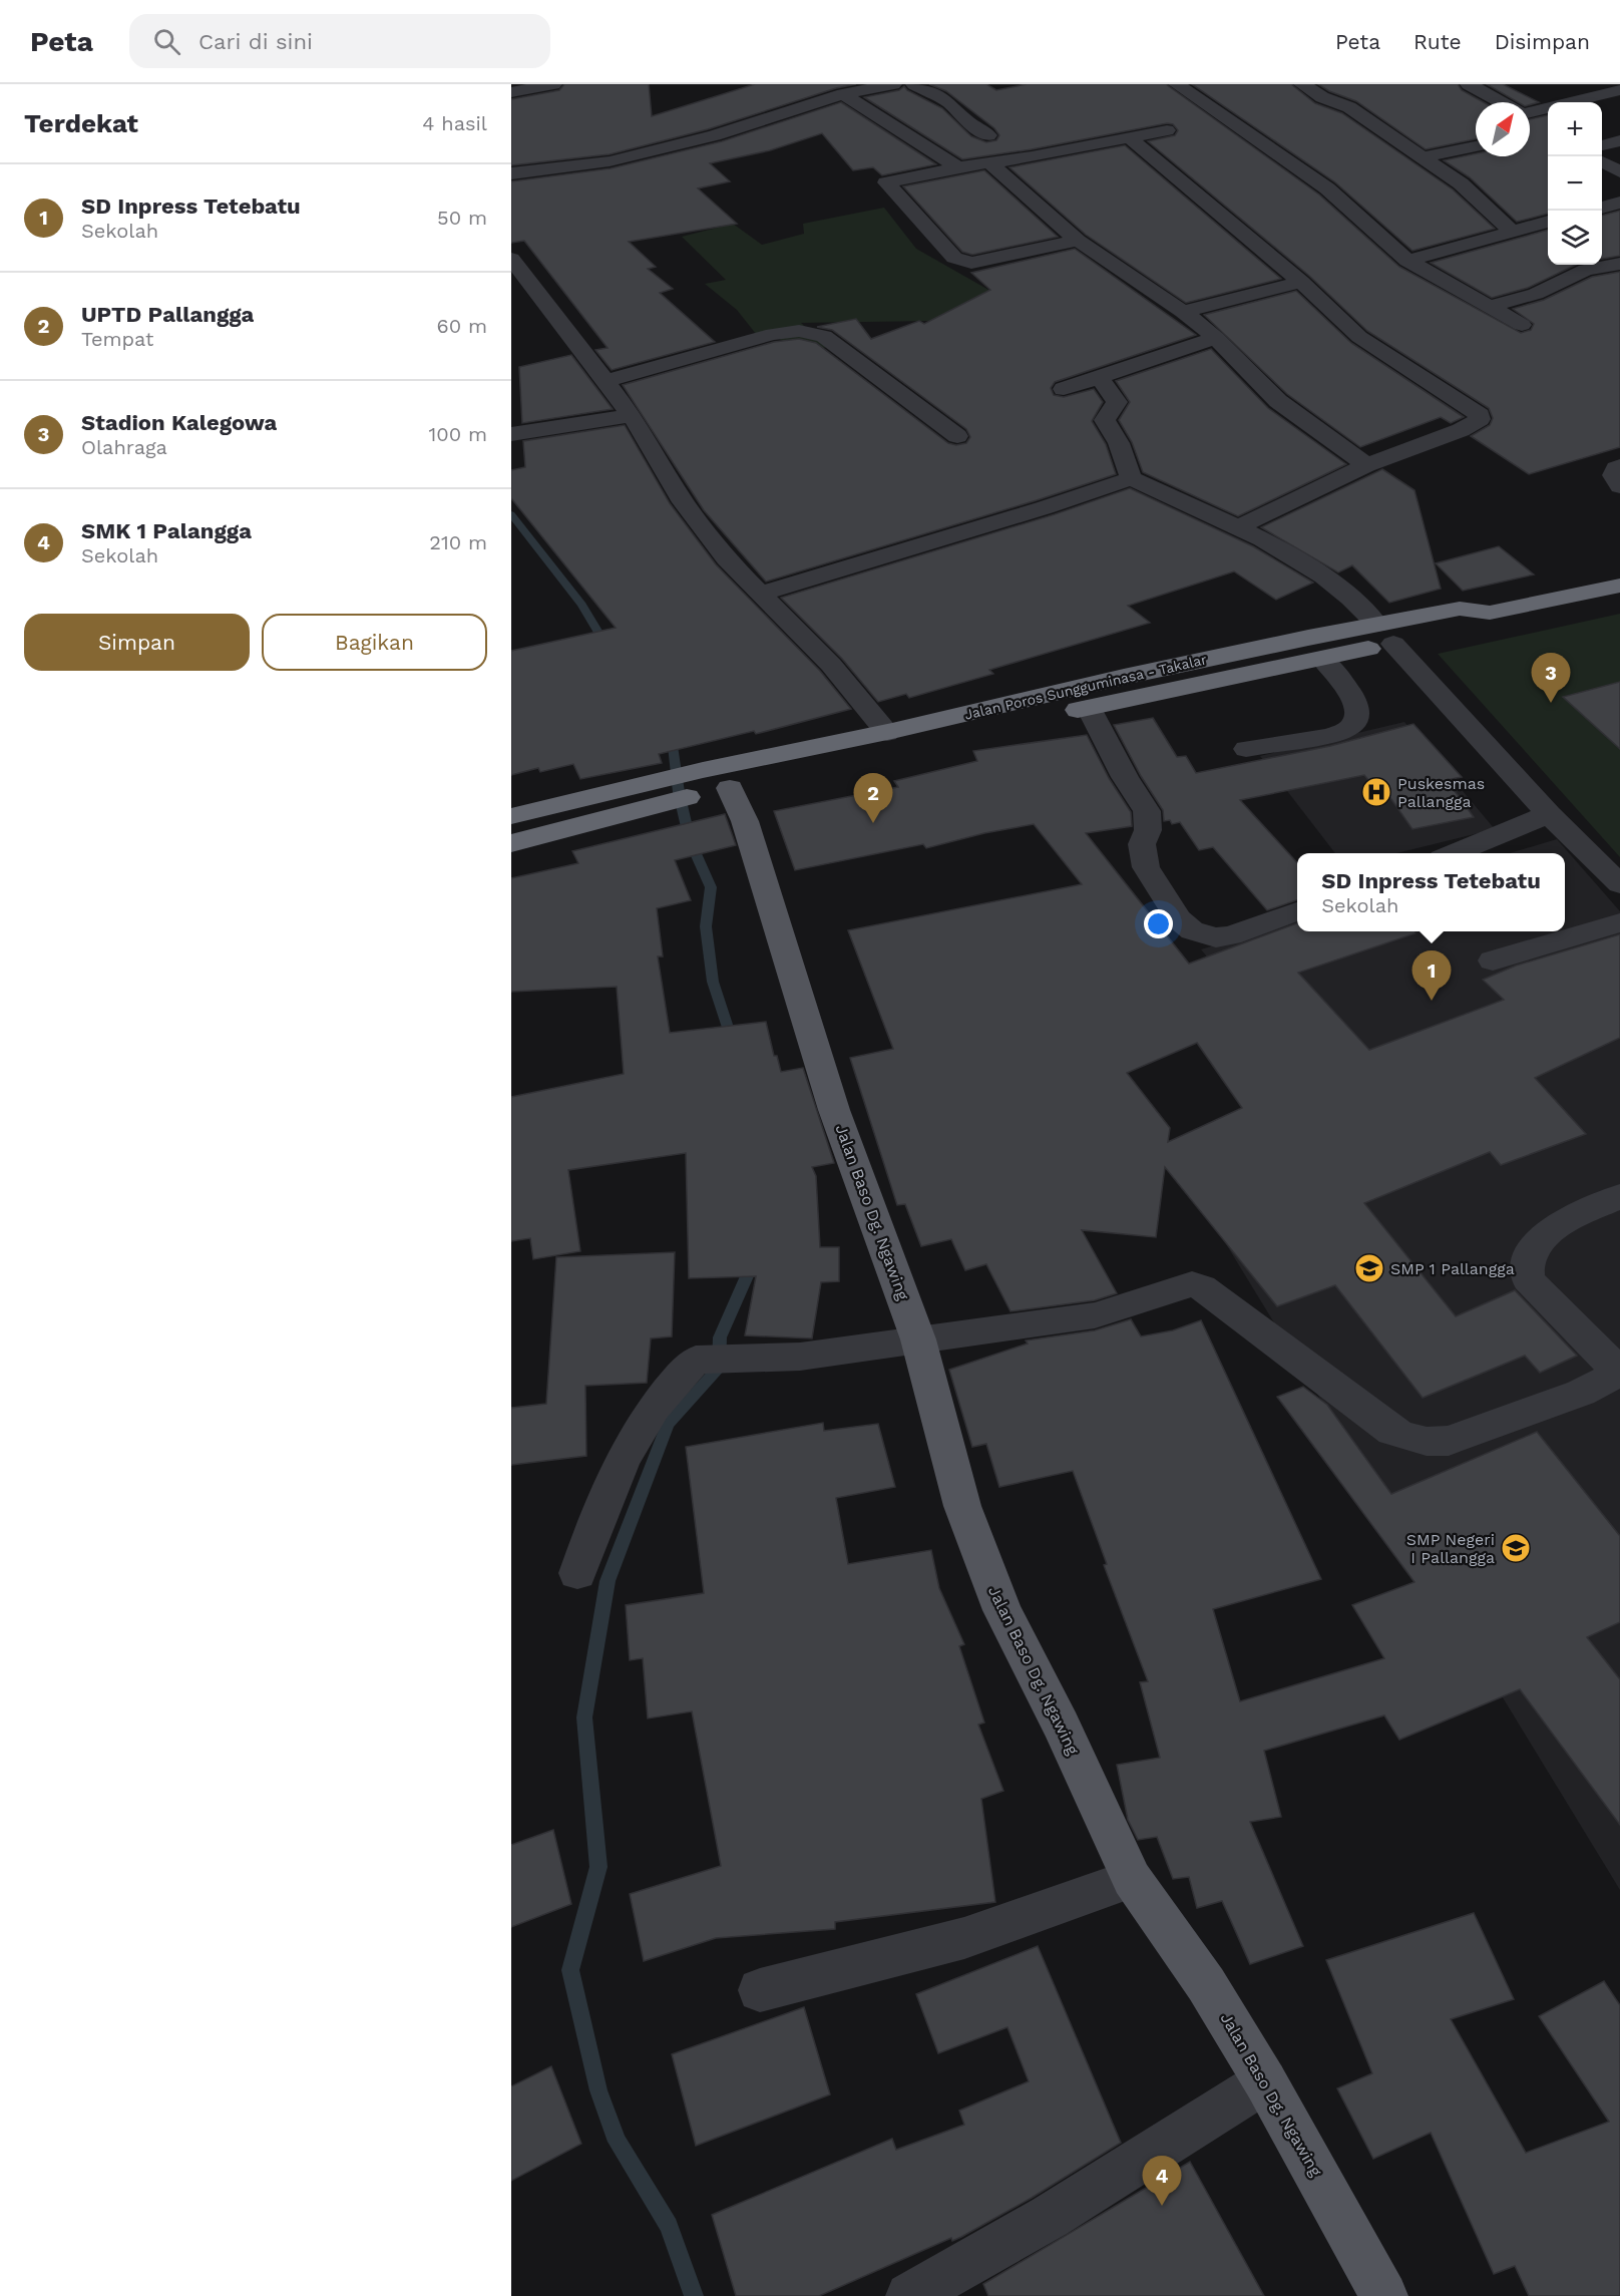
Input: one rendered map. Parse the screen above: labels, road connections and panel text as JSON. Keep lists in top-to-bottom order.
{
  "streets": {
    "highway": ["Jalan Poros Sungguminasa - Takalar"],
    "main road": ["Jalan Baso Dg. Ngawing"]
  },
  "crossings": [
    ["Jalan Poros Sungguminasa - Takalar", "Jalan Baso Dg. Ngawing"]
  ],
  "places": {
    "hospital": ["Puskesmas Pallangga"],
    "school or university": ["SMP 1 Pallangga", "SMP Negeri I Pallangga"]
  },
  "north": "top right",
  "page": {
    "header": "Peta",
    "search": "Cari di sini",
    "nav": ["Peta", "Rute", "Disimpan"],
    "heading": ["Terdekat", "4 hasil"],
    "map_buttons": ["+", "−"],
    "list": [
      {
        "mark": "1",
        "name": "SD Inpress Tetebatu",
        "note": "Sekolah",
        "value": "50 m"
      },
      {
        "mark": "2",
        "name": "UPTD Pallangga",
        "note": "Tempat",
        "value": "60 m"
      },
      {
        "mark": "3",
        "name": "Stadion Kalegowa",
        "note": "Olahraga",
        "value": "100 m"
      },
      {
        "mark": "4",
        "name": "SMK 1 Palangga",
        "note": "Sekolah",
        "value": "210 m"
      }
    ],
    "buttons": ["Simpan", "Bagikan"],
    "pins": [
      "3",
      "2",
      "1",
      "4"
    ],
    "popup": ["SD Inpress Tetebatu", "Sekolah"]
  }
}
